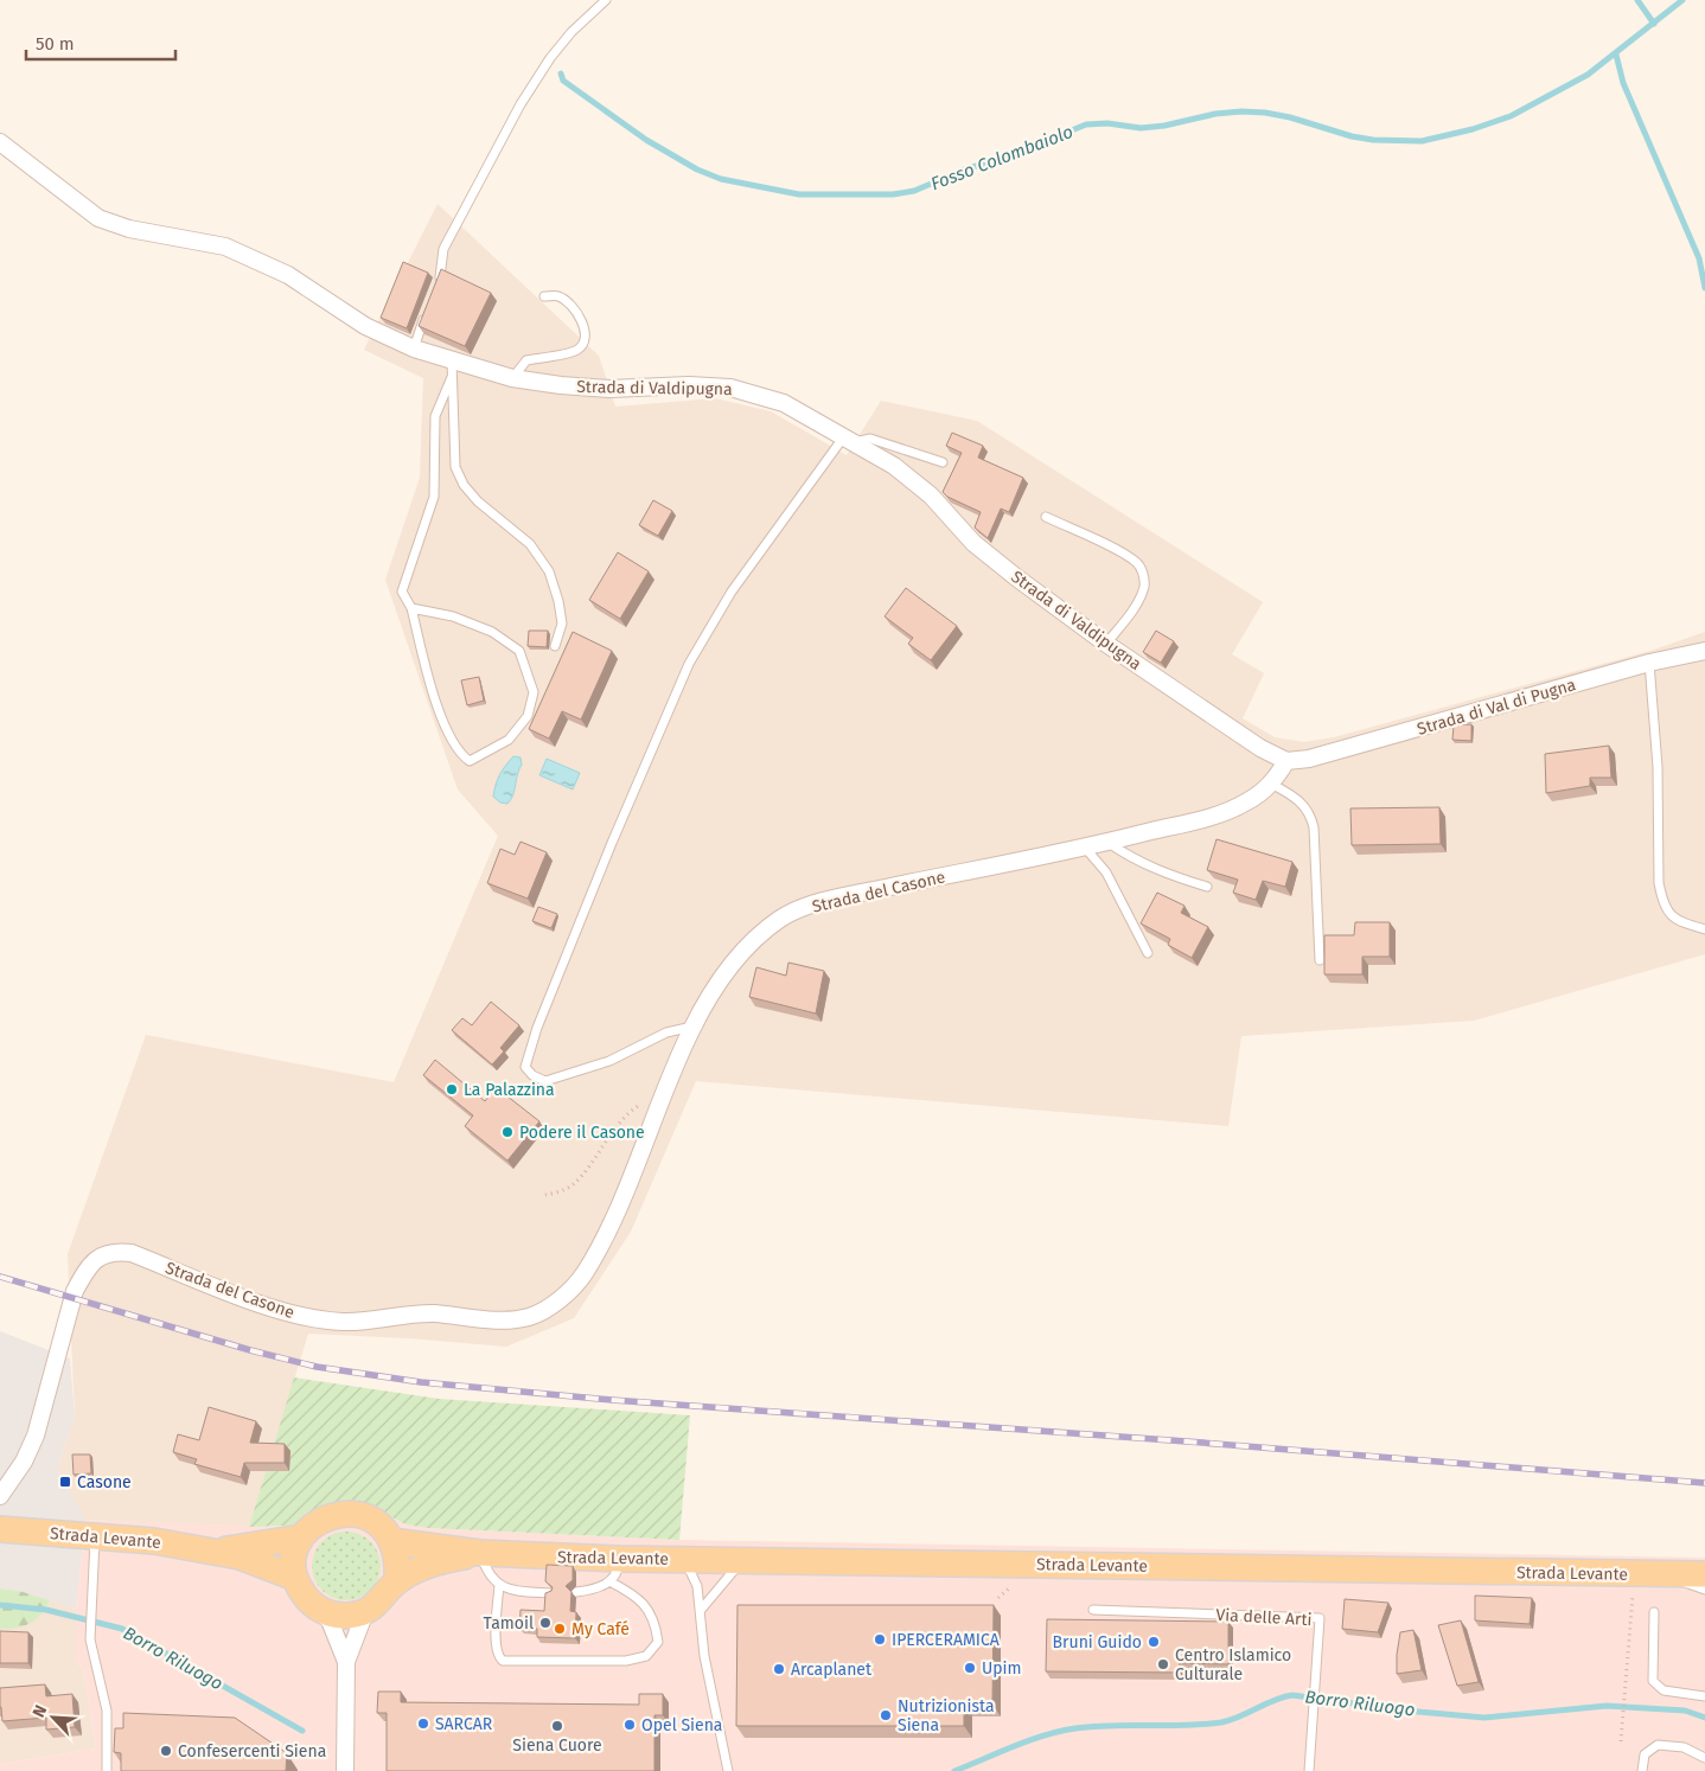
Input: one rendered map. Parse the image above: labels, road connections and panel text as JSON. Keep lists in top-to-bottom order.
{
  "streets": {
    "main road": ["Strada Levante"],
    "street": ["Strada di Valdipugna", "Strada di Val di Pugna", "Strada del Casone"],
    "lane": ["Via delle Arti"]
  },
  "crossings": [
    ["Strada di Valdipugna", "Strada di Val di Pugna"],
    ["Strada di Valdipugna", "Strada del Casone"],
    ["Strada di Val di Pugna", "Strada del Casone"]
  ],
  "water": ["Fosso Colombaiolo", "Borro Riluogo"],
  "places": {
    "other": [
      "La Palazzina",
      "Podere il Casone",
      "Tamoil",
      "My Café",
      "IPERCERAMICA",
      "Bruni Guido",
      "Centro Islamico Culturale",
      "Upim",
      "Arcaplanet",
      "Nutrizionista Siena",
      "SARCAR",
      "Opel Siena",
      "Siena Cuore",
      "Confesercenti Siena"
    ],
    "transit": ["Casone"]
  },
  "scale_bar": "50 m",
  "north": "top left"
}
